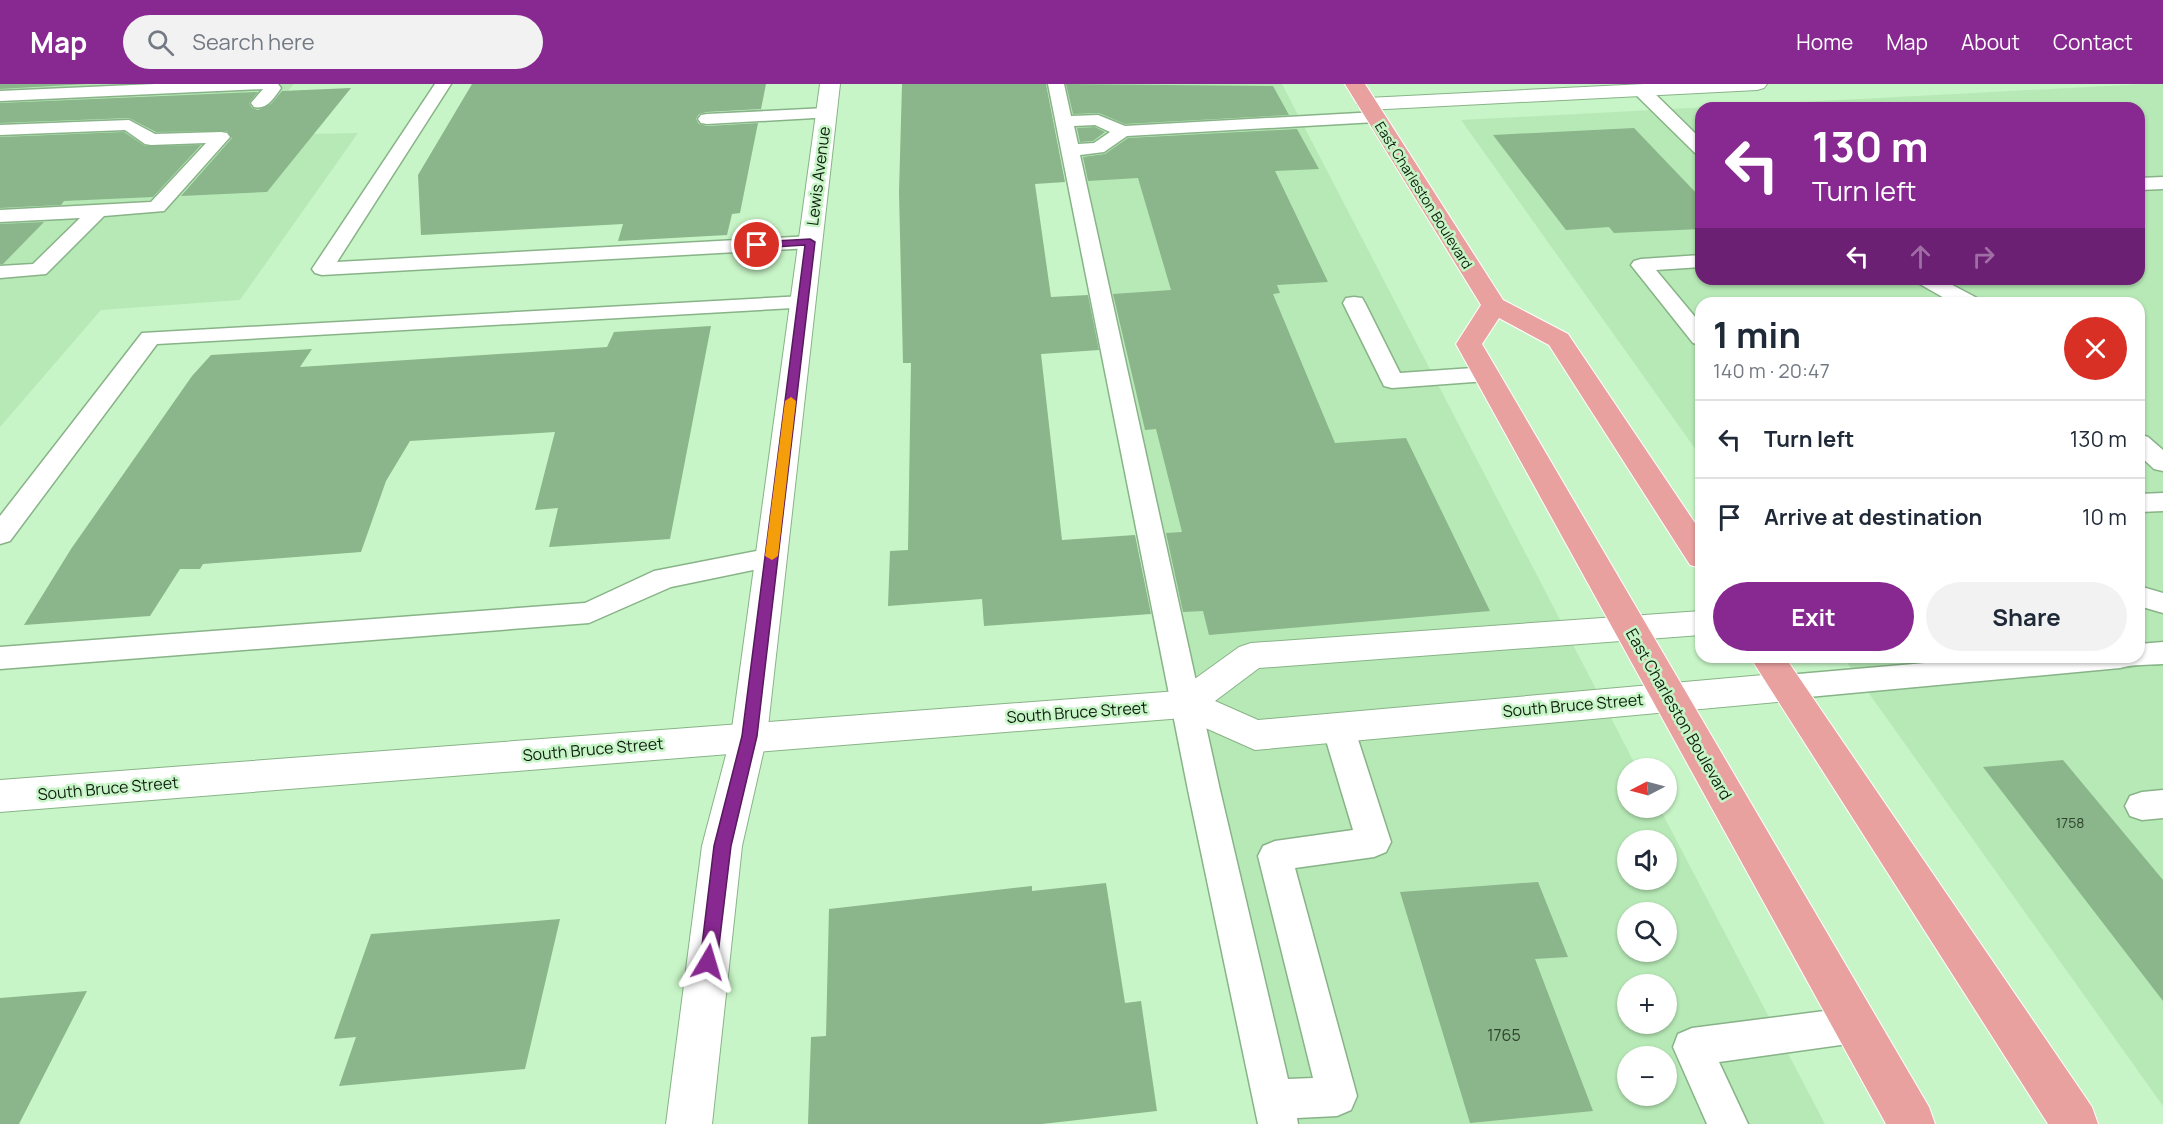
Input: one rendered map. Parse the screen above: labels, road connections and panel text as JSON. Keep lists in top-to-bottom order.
{
  "streets": {
    "main road": ["East Charleston Boulevard"],
    "street": ["Lewis Avenue", "South Bruce Street"]
  },
  "crossings": [
    ["Lewis Avenue", "South Bruce Street"],
    ["East Charleston Boulevard", "South Bruce Street"]
  ],
  "house_numbers": ["1758", "1765"],
  "north": "left",
  "page": {
    "header": "Map",
    "search": "Search here",
    "nav": [
      "Home",
      "Map",
      "About",
      "Contact"
    ],
    "turn": ["130 m", "Turn left"],
    "heading": ["1 min", "140 m · 20:47"],
    "list": [
      {
        "name": "Turn left",
        "value": "130 m"
      },
      {
        "name": "Arrive at destination",
        "value": "10 m"
      }
    ],
    "buttons": ["Exit", "Share"],
    "map_buttons": ["+", "−"]
  }
}
